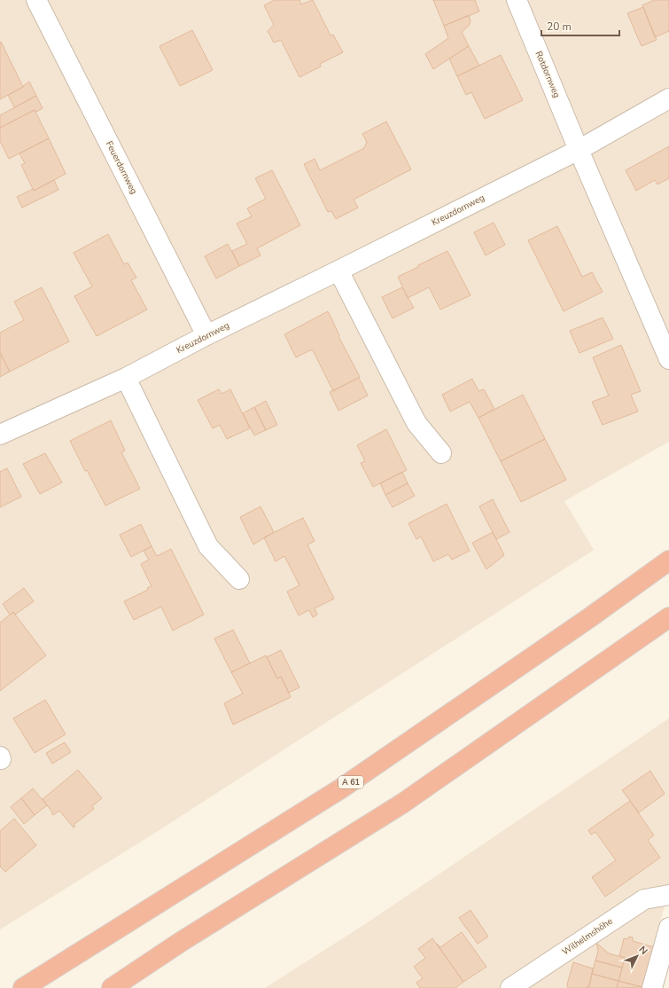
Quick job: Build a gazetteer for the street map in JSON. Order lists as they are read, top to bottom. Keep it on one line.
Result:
{"streets":{"highway":["A 61"],"street":["Rotdornweg","Feuerdornweg","Kreuzdornweg","Wilhelmshöhe"]},"crossings":[["Rotdornweg","Kreuzdornweg"],["Feuerdornweg","Kreuzdornweg"]],"scale_bar":"20 m","north":"top right"}
